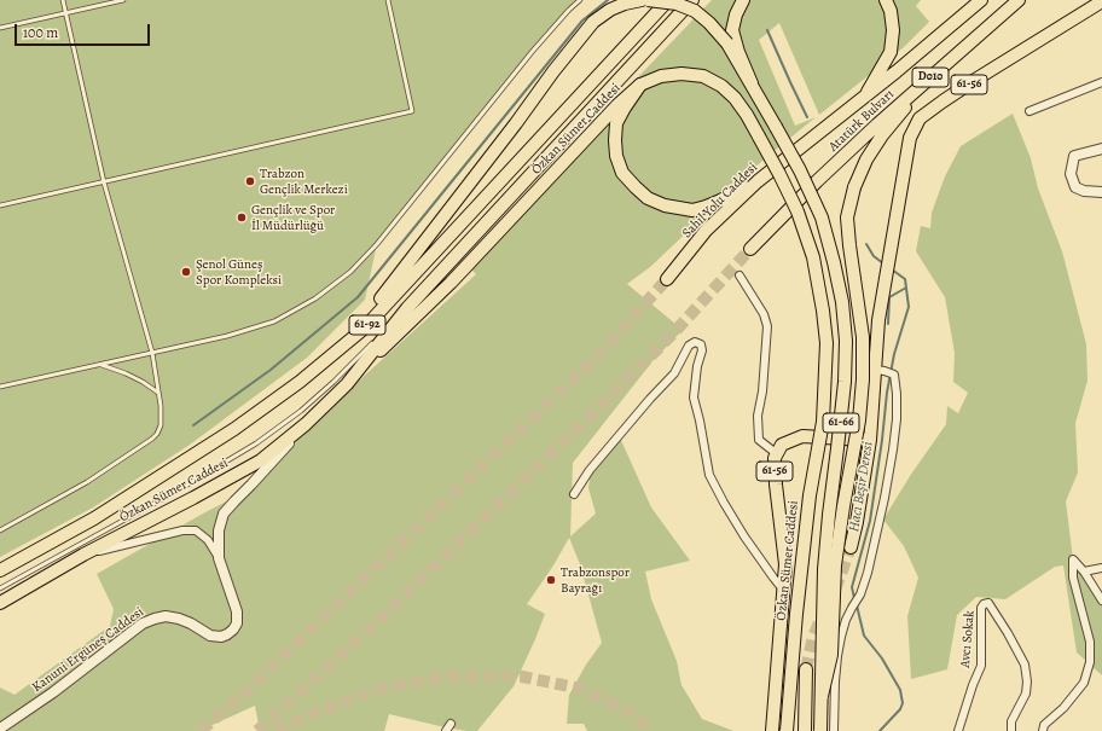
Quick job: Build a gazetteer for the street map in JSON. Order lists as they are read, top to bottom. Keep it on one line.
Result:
{"streets":{"main road":["D010","61-56","Atatürk Bulvarı","Özkan Sümer Caddesi","Sahil Yolu Caddesi","61-92","61-66"],"street":["Avcı Sokak","Kanuni Ergüneş Caddesi"]},"crossings":[["Atatürk Bulvarı","Sahil Yolu Caddesi"],["Özkan Sümer Caddesi","Kanuni Ergüneş Caddesi"]],"water":["Hacı Beşir Deresi"],"places":["Trabzon Gençlik Merkezi","Gençlik ve Spor İl Müdürlüğü","Şenol Güneş Spor Kompleksi","Trabzonspor Bayrağı"],"scale_bar":"100 m"}
